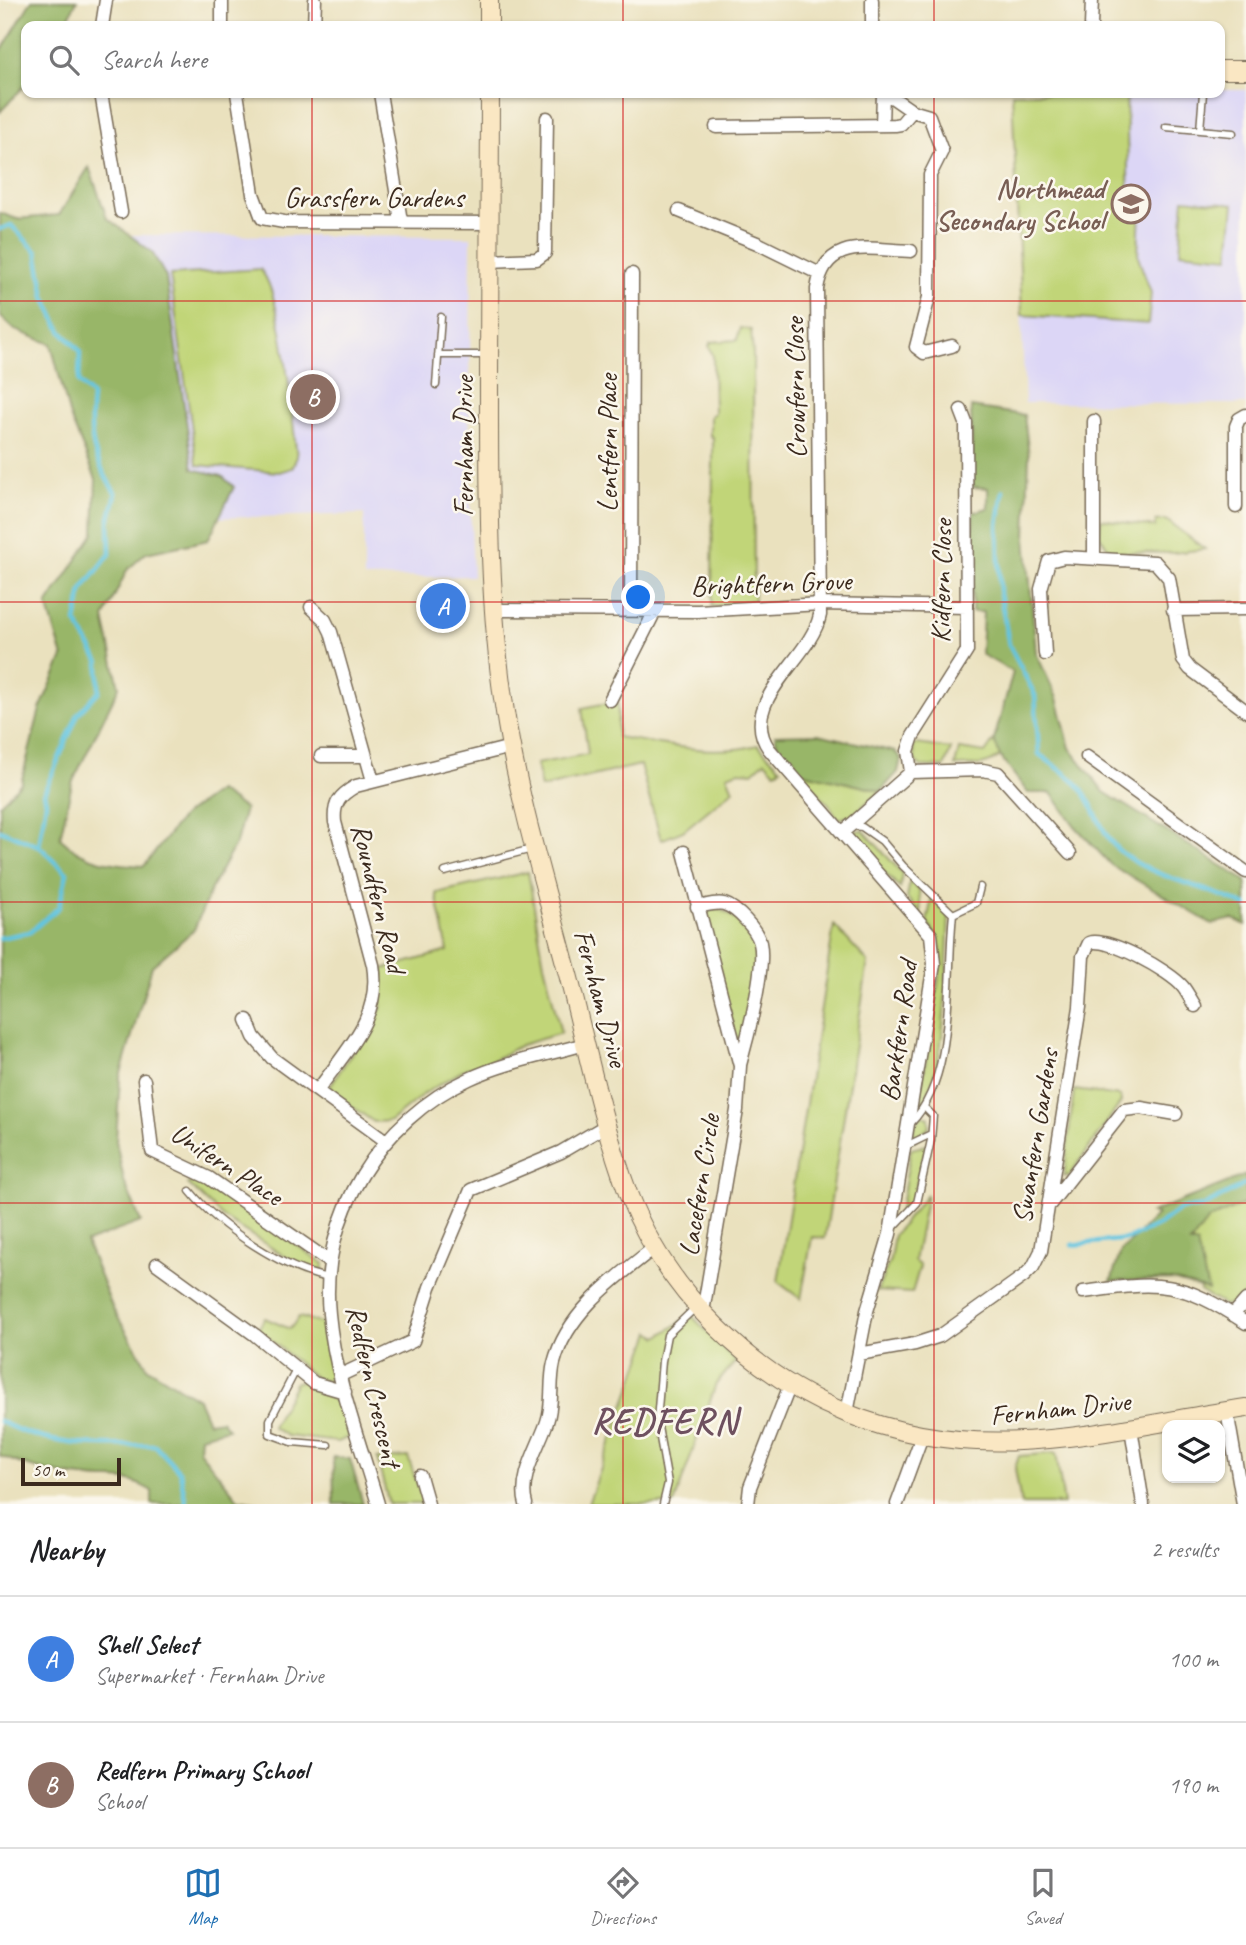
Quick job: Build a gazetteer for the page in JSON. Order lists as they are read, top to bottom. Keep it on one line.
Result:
{"streets":{"street":["Grassfern Gardens","Crowfern Close","Lentfern Place","Fernham Drive","Kidfern Close","Brightfern Grove","Roundfern Road","Barkfern Road","Swanfern Gardens","Unifern Place","Lacefern Circle","Redfern Crescent"]},"crossings":[["Grassfern Gardens","Fernham Drive"],["Crowfern Close","Brightfern Grove"],["Crowfern Close","Barkfern Road"],["Lentfern Place","Brightfern Grove"],["Fernham Drive","Brightfern Grove"],["Fernham Drive","Roundfern Road"],["Fernham Drive","Barkfern Road"],["Fernham Drive","Lacefern Circle"],["Fernham Drive","Redfern Crescent"],["Kidfern Close","Brightfern Grove"],["Brightfern Grove","Barkfern Road"],["Barkfern Road","Swanfern Gardens"],["Unifern Place","Redfern Crescent"]],"districts":["REDFERN"],"places":{"school or university":["Northmead Secondary School"]},"scale_bar":"50 m","page":{"search":"Search here","pins":["B","A"],"scale":"50 m","heading":["Nearby","2 results"],"list":[{"mark":"A","name":"Shell Select","note":"Supermarket · Fernham Drive","value":"100 m"},{"mark":"B","name":"Redfern Primary School","note":"School","value":"190 m"}],"nav":["Map","Directions","Saved"]}}
